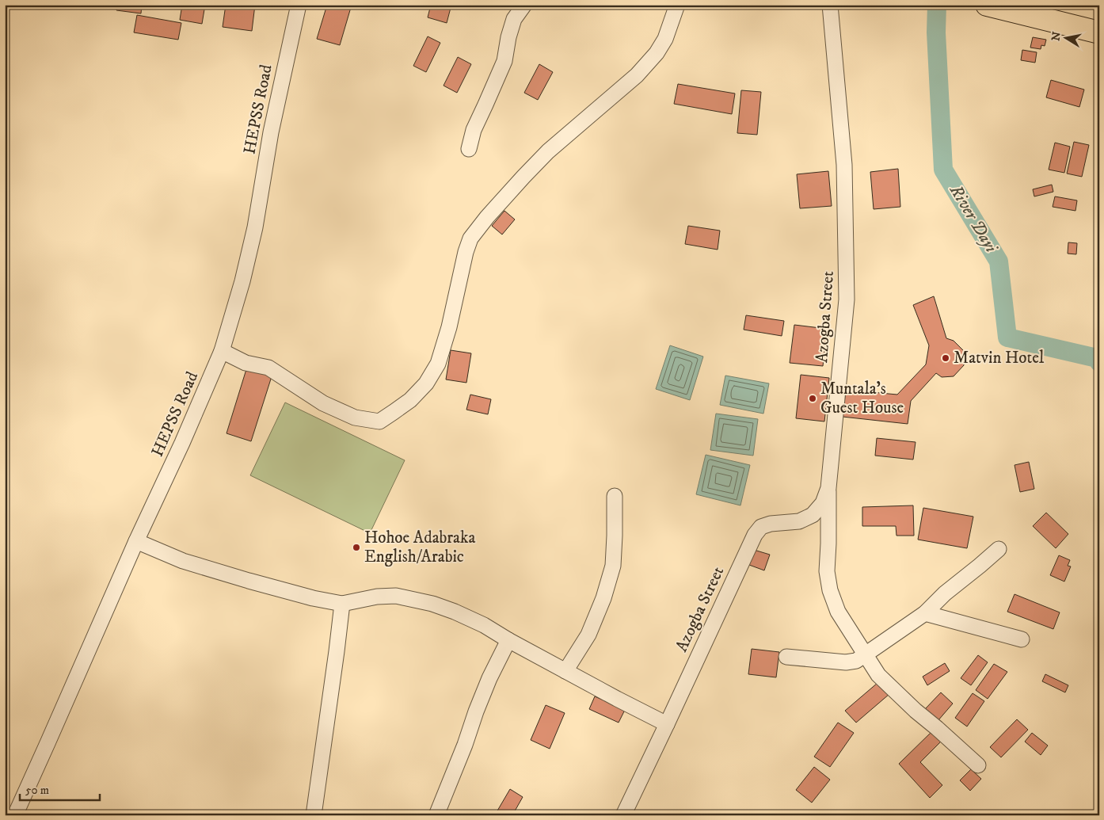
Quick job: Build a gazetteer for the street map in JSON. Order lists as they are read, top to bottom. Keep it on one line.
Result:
{"streets":{"street":["HEPSS Road","Azogba Street"]},"water":["River Dayi"],"places":["Matvin Hotel","Muntala's Guest House","Hohoe Adabraka English/Arabic"],"scale_bar":"50 m","north":"left"}
